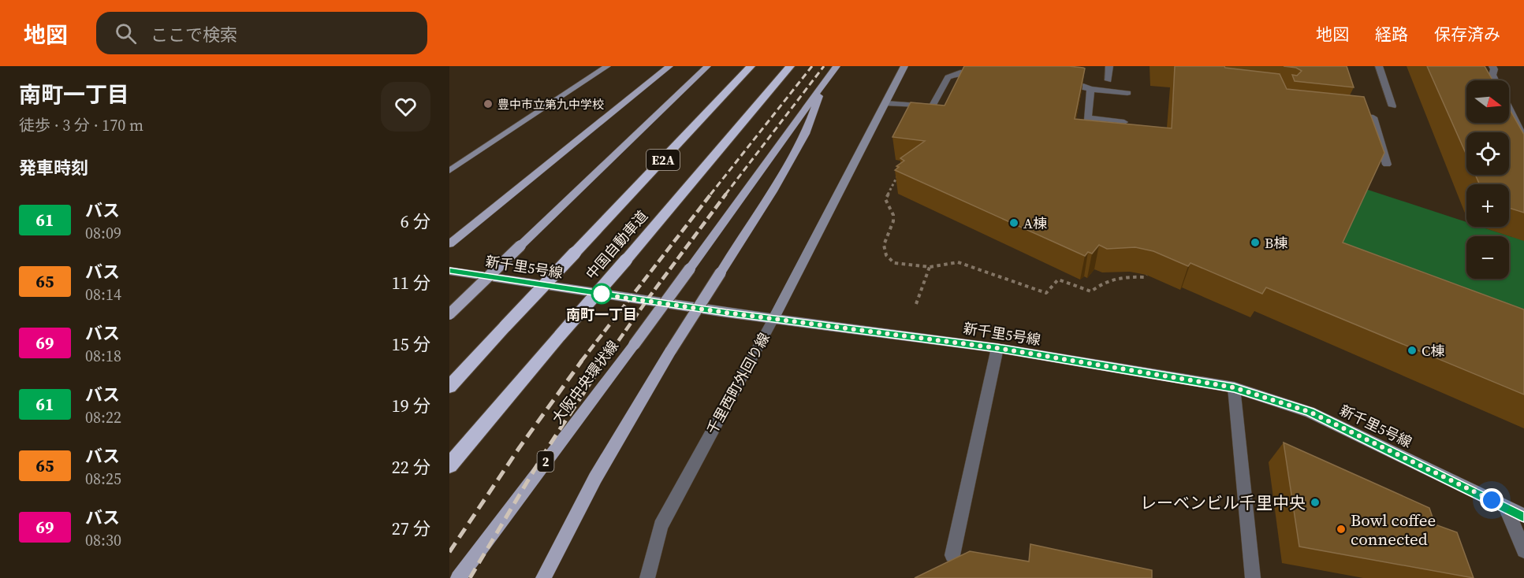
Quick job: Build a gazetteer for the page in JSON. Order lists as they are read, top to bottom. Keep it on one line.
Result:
{"streets":{"highway":["E2A","中国自動車道"],"main road":["大阪中央環状線","2"],"street":["新千里5号線","千里西町外回り線"]},"crossings":[["新千里5号線","千里西町外回り線"]],"places":["豊中市立第九中学校","A棟","B棟","南町一丁目","C棟","レーベンビル千里中央","Bowl coffee connected"],"lines":["bus line 61"],"north":"right","page":{"header":"地図","search":"ここで検索","nav":["地図","経路","保存済み"],"heading":[["南町一丁目","徒歩 · 3 分 · 170 m"],"発車時刻"],"map_buttons":["+","−"],"list":[{"mark":"61","name":"バス","note":"08:09","value":"6 分"},{"mark":"65","name":"バス","note":"08:14","value":"11 分"},{"mark":"69","name":"バス","note":"08:18","value":"15 分"},{"mark":"61","name":"バス","note":"08:22","value":"19 分"},{"mark":"65","name":"バス","note":"08:25","value":"22 分"},{"mark":"69","name":"バス","note":"08:30","value":"27 分"}]}}
